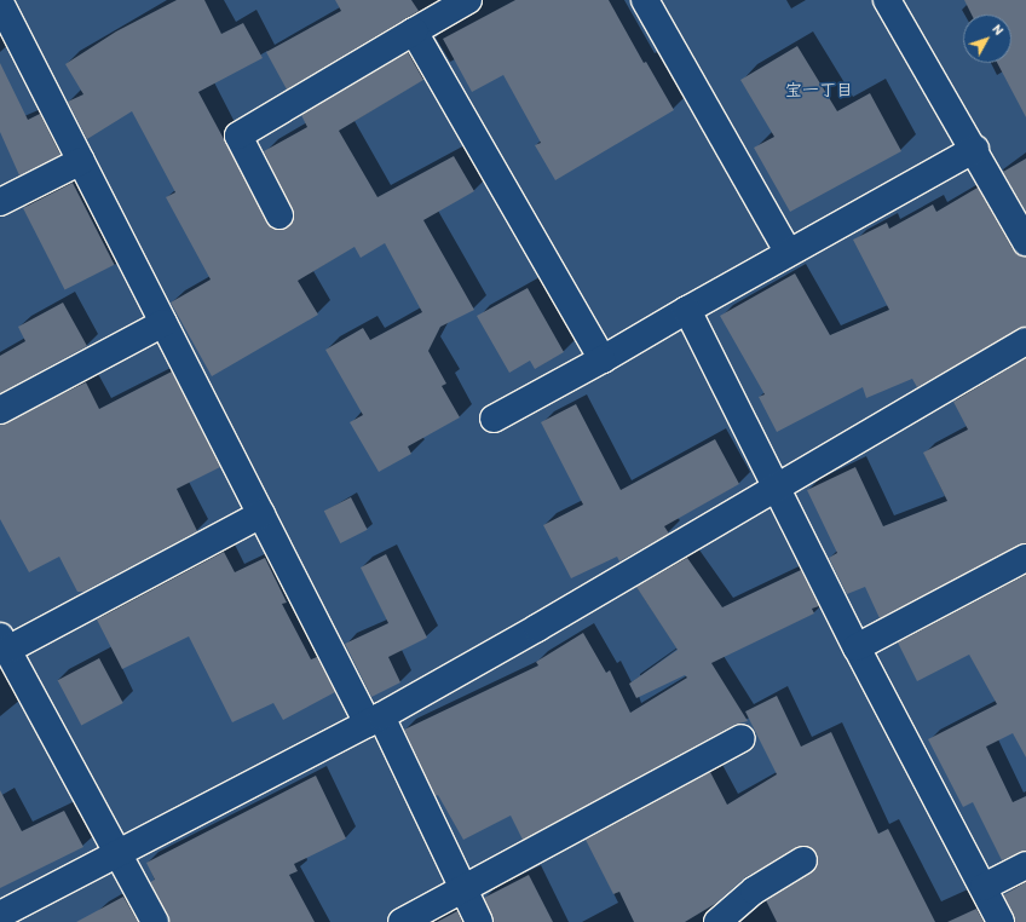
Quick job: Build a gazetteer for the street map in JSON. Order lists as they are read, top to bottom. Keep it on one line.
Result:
{"districts":["宝一丁目"],"north":"top right"}
